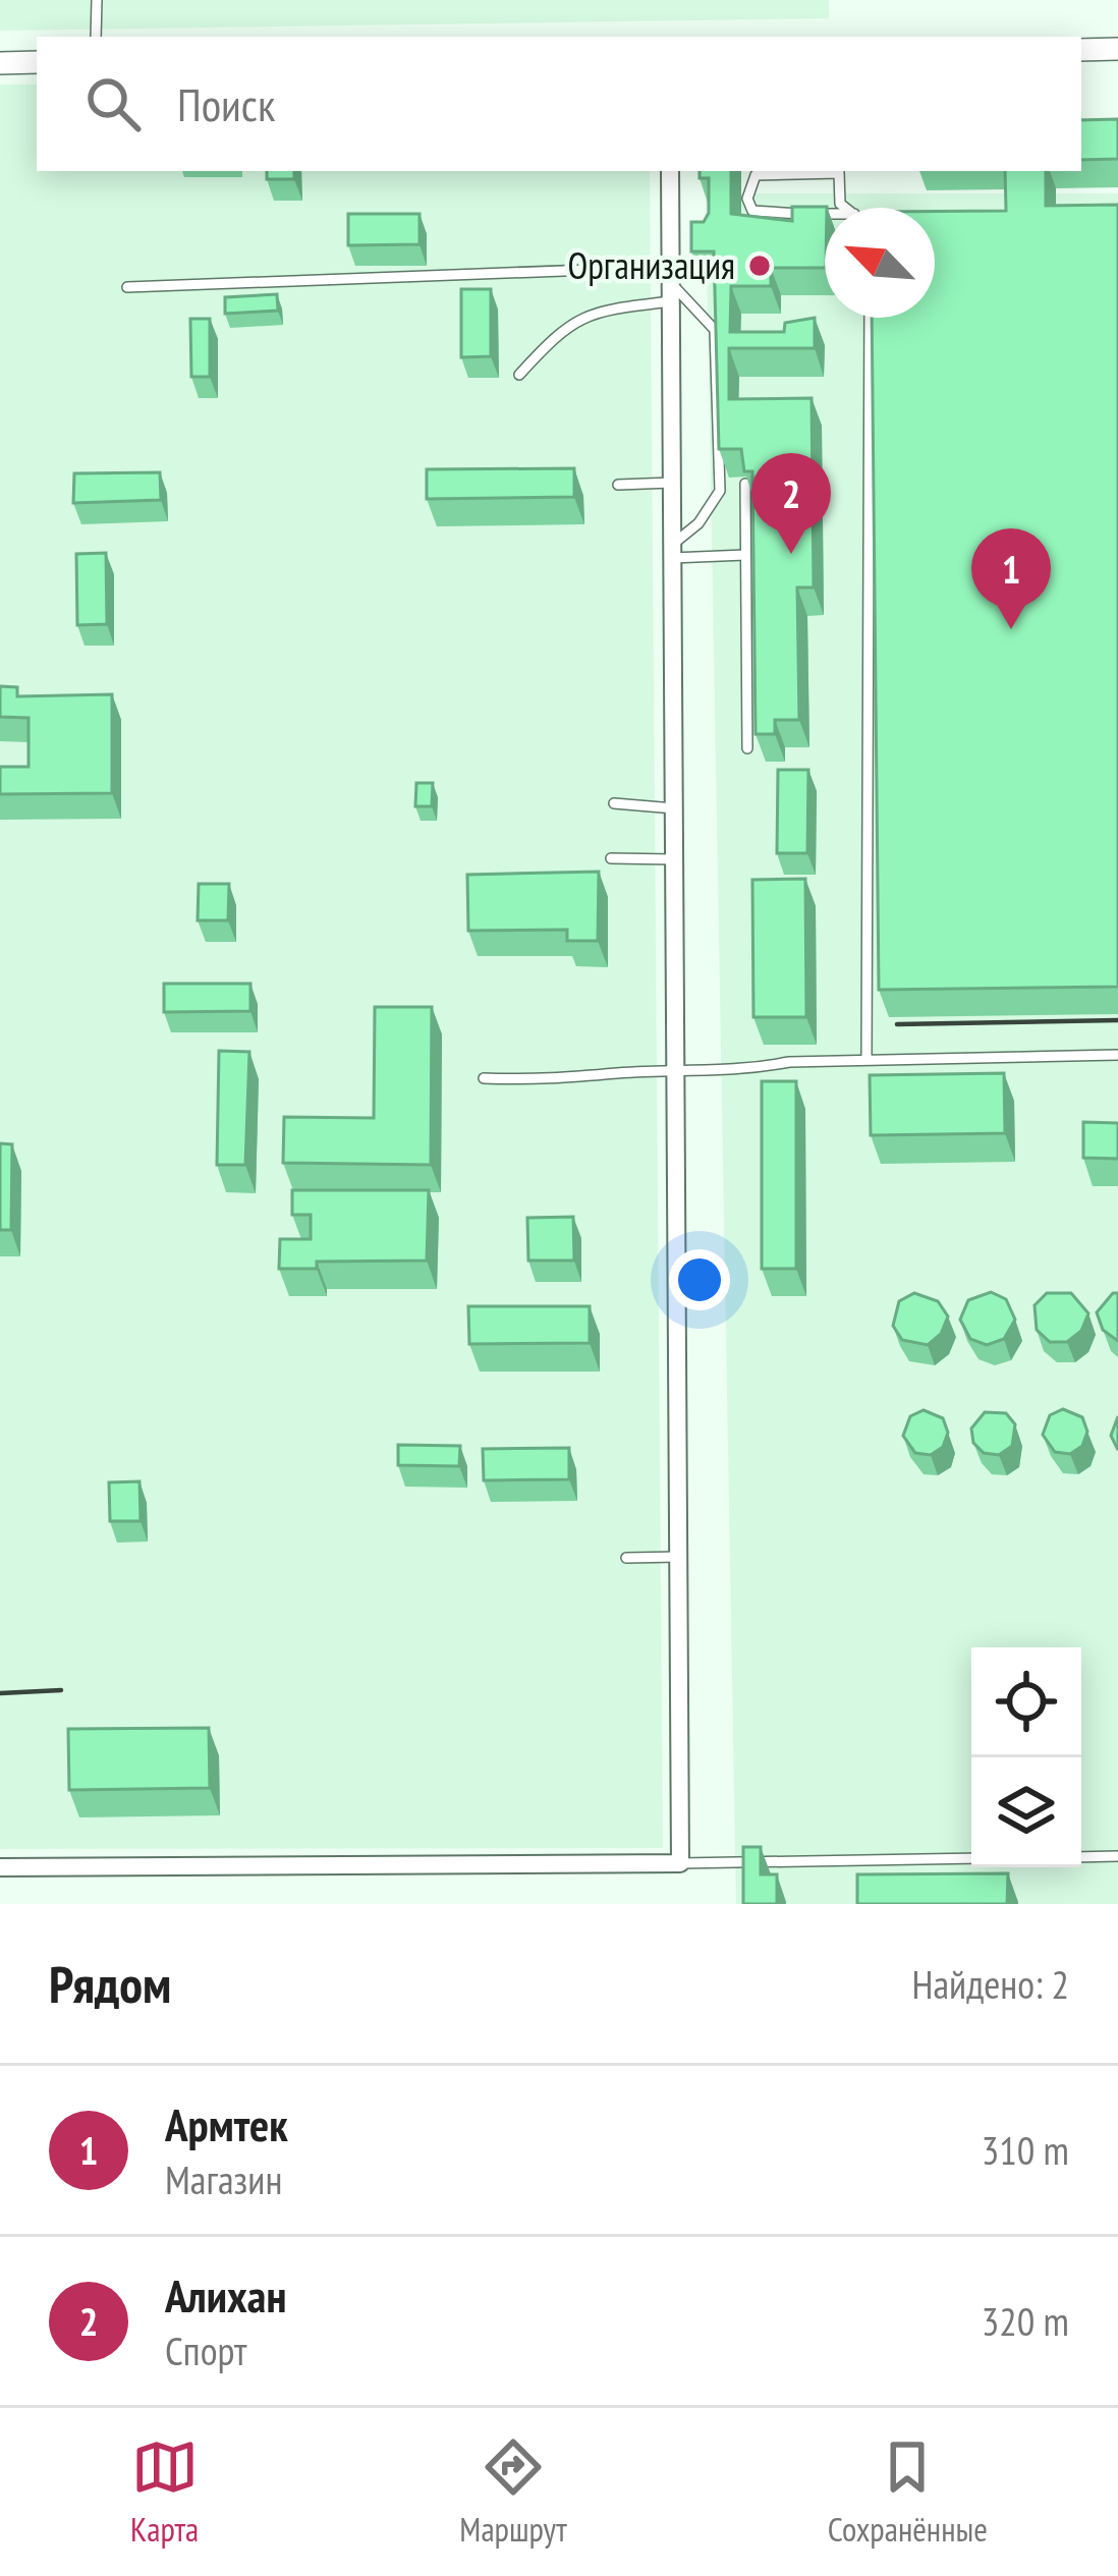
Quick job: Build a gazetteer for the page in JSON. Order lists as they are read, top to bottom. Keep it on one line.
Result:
{"places":["Организация"],"north":"top left","page":{"search":"Поиск","pins":["2","1"],"heading":["Рядом","Найдено: 2"],"list":[{"mark":"1","name":"Армтек","note":"Магазин","value":"310 m"},{"mark":"2","name":"Алихан","note":"Спорт","value":"320 m"}],"nav":["Карта","Маршрут","Сохранённые"]}}
